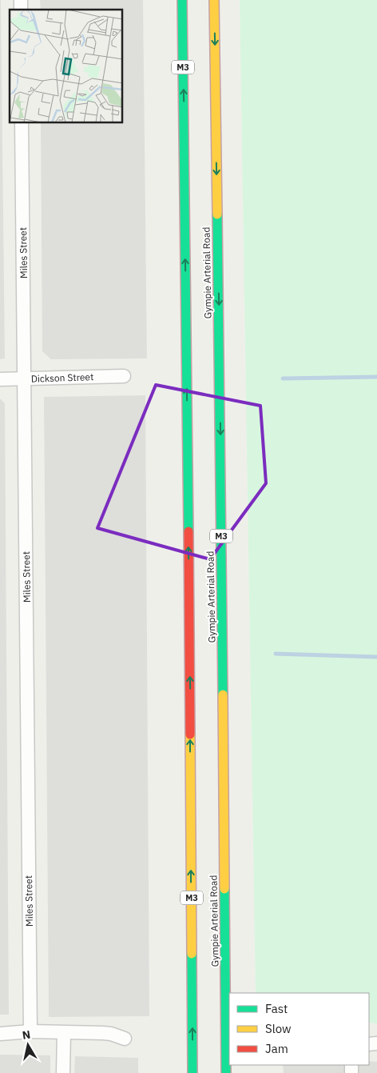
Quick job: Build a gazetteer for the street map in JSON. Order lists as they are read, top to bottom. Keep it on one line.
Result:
{"streets":{"highway":["M3","Gympie Arterial Road"],"street":["Miles Street","Dickson Street"]},"crossings":[["Miles Street","Dickson Street"]],"legend":["Fast","Slow","Jam"],"north":"top"}
